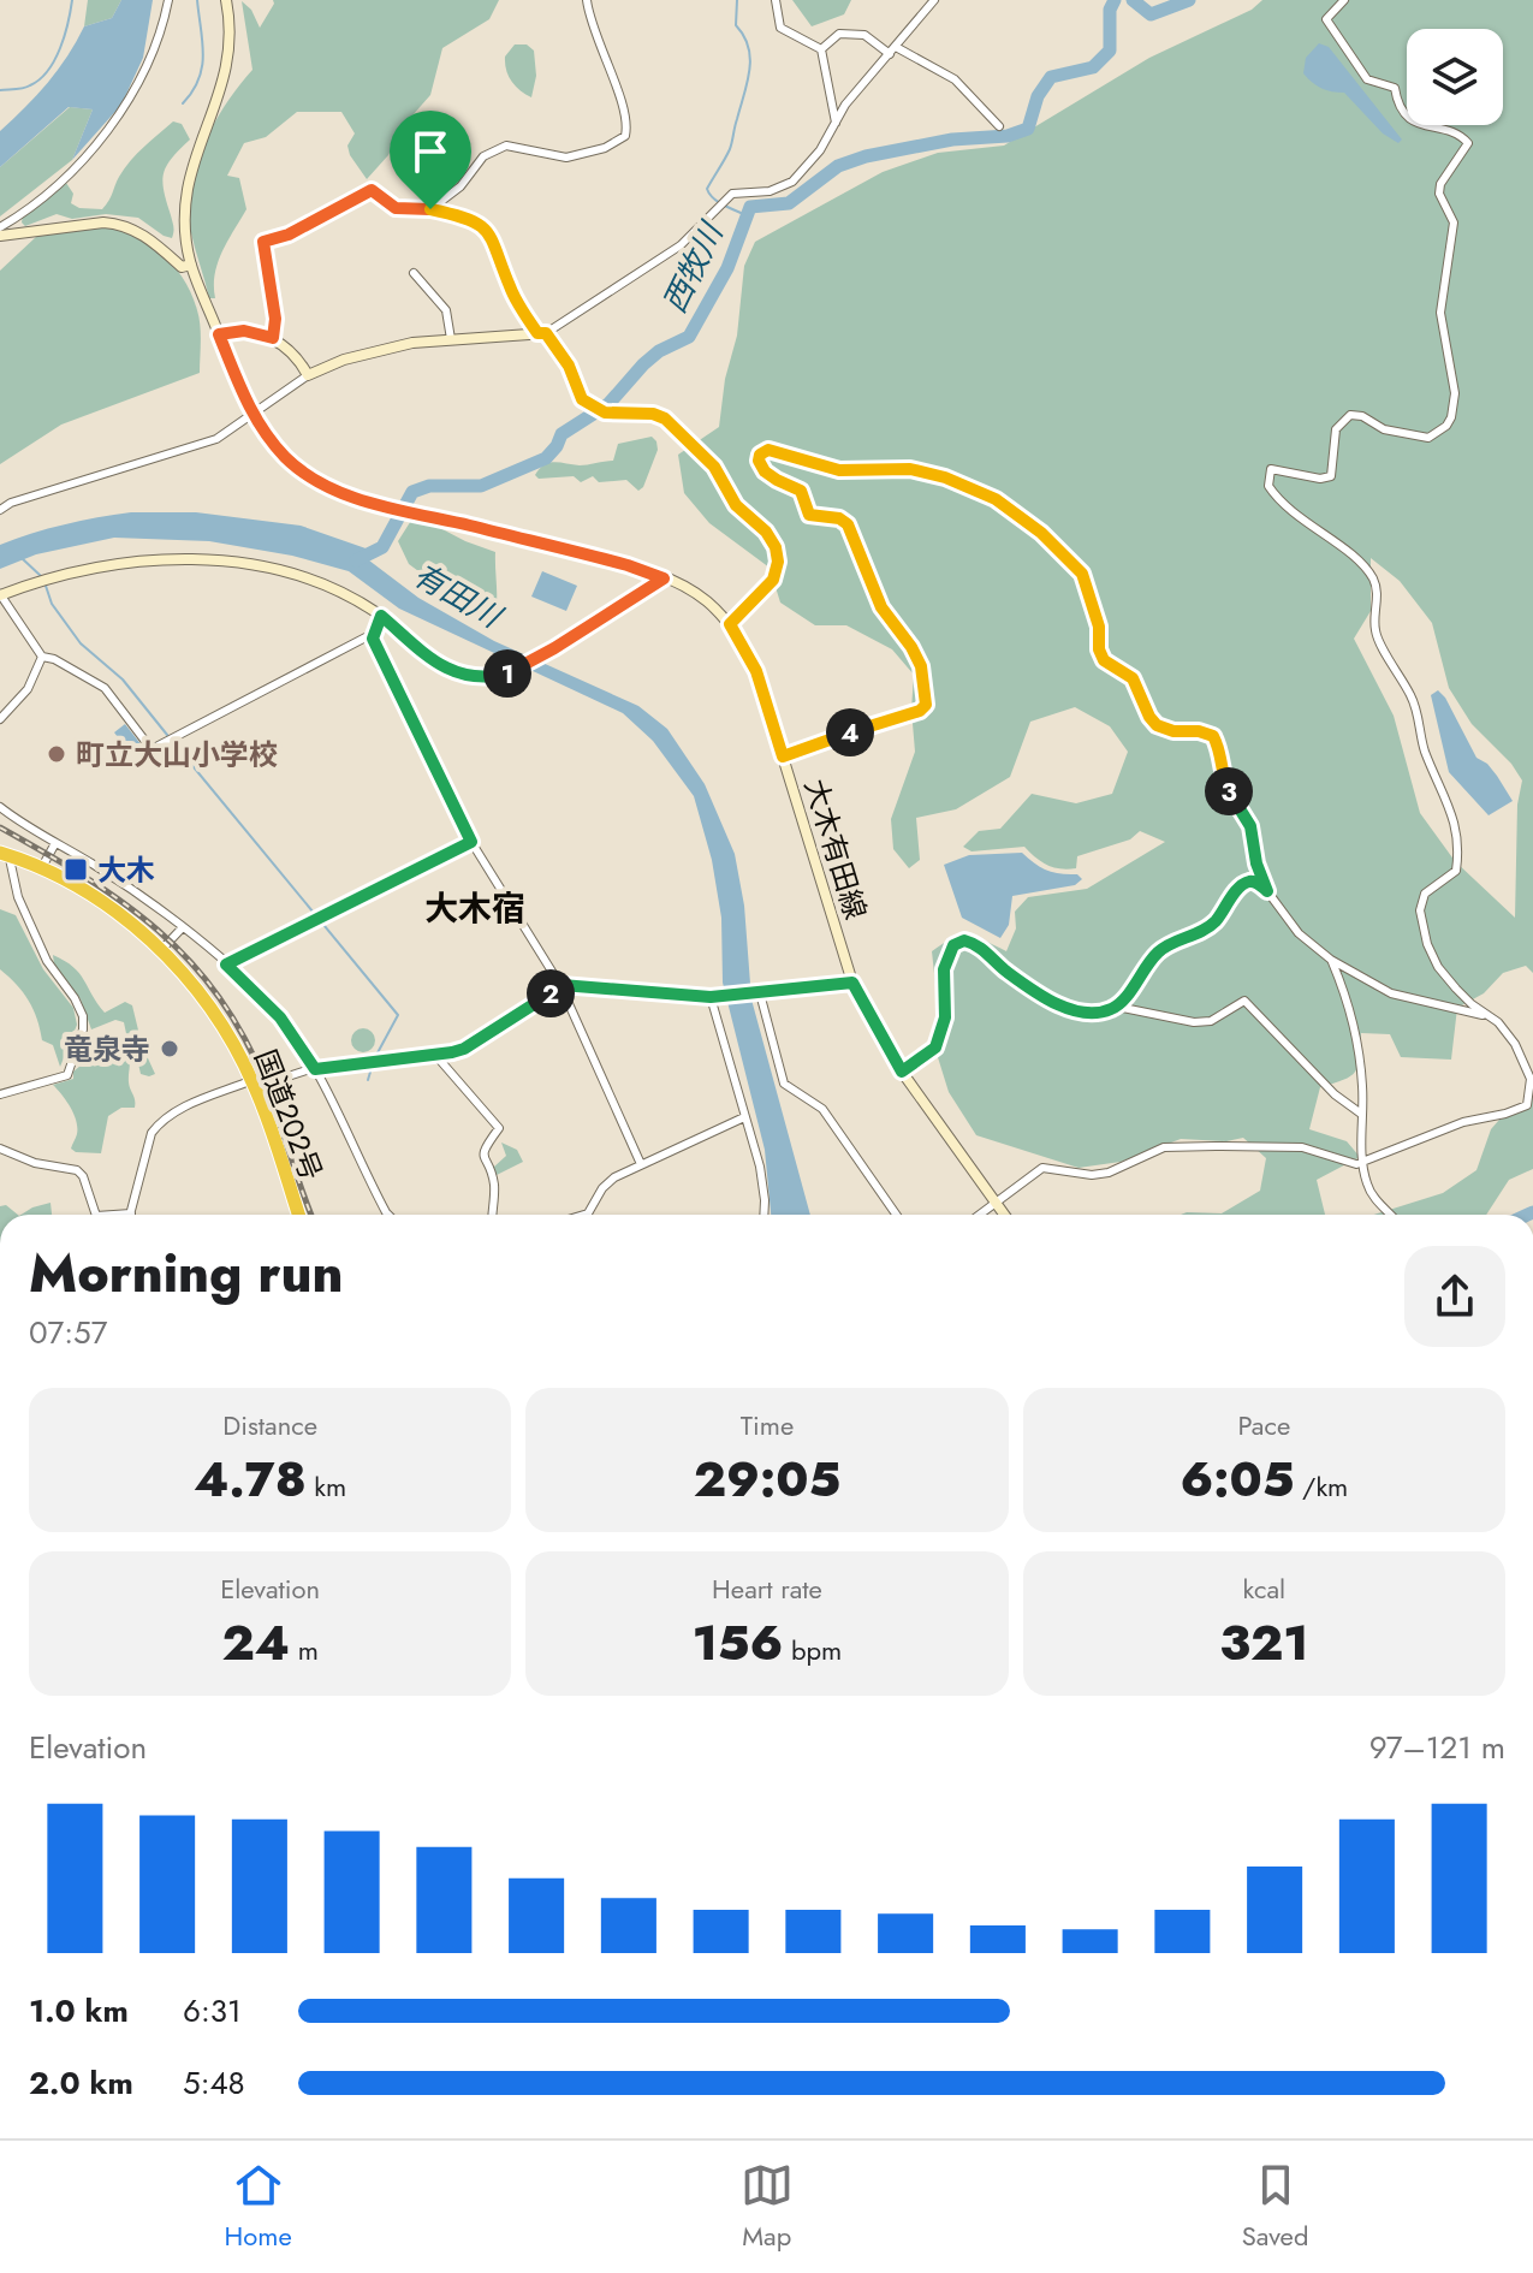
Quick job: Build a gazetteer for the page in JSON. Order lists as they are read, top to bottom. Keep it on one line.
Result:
{"streets":{"highway":["国道202号"],"main road":["大木有田線"]},"districts":["大木宿"],"water":["西牧川","有田川"],"places":{"other":["町立大山小学校","竜泉寺"],"transit":["大木"]},"page":{"pins":["1","4","3","2"],"heading":["Morning run","07:57"],"stats":[["Distance","4.78 km"],["Time","29:05"],["Pace","6:05 /km"],["Elevation","24 m"],["Heart rate","156 bpm"],["kcal","321"]],"chart":["Elevation","97–121 m"],"list":[{"name":"1.0 km","note":"6:31"},{"name":"2.0 km","note":"5:48"}],"tabs":["Home","Map","Saved"]}}
